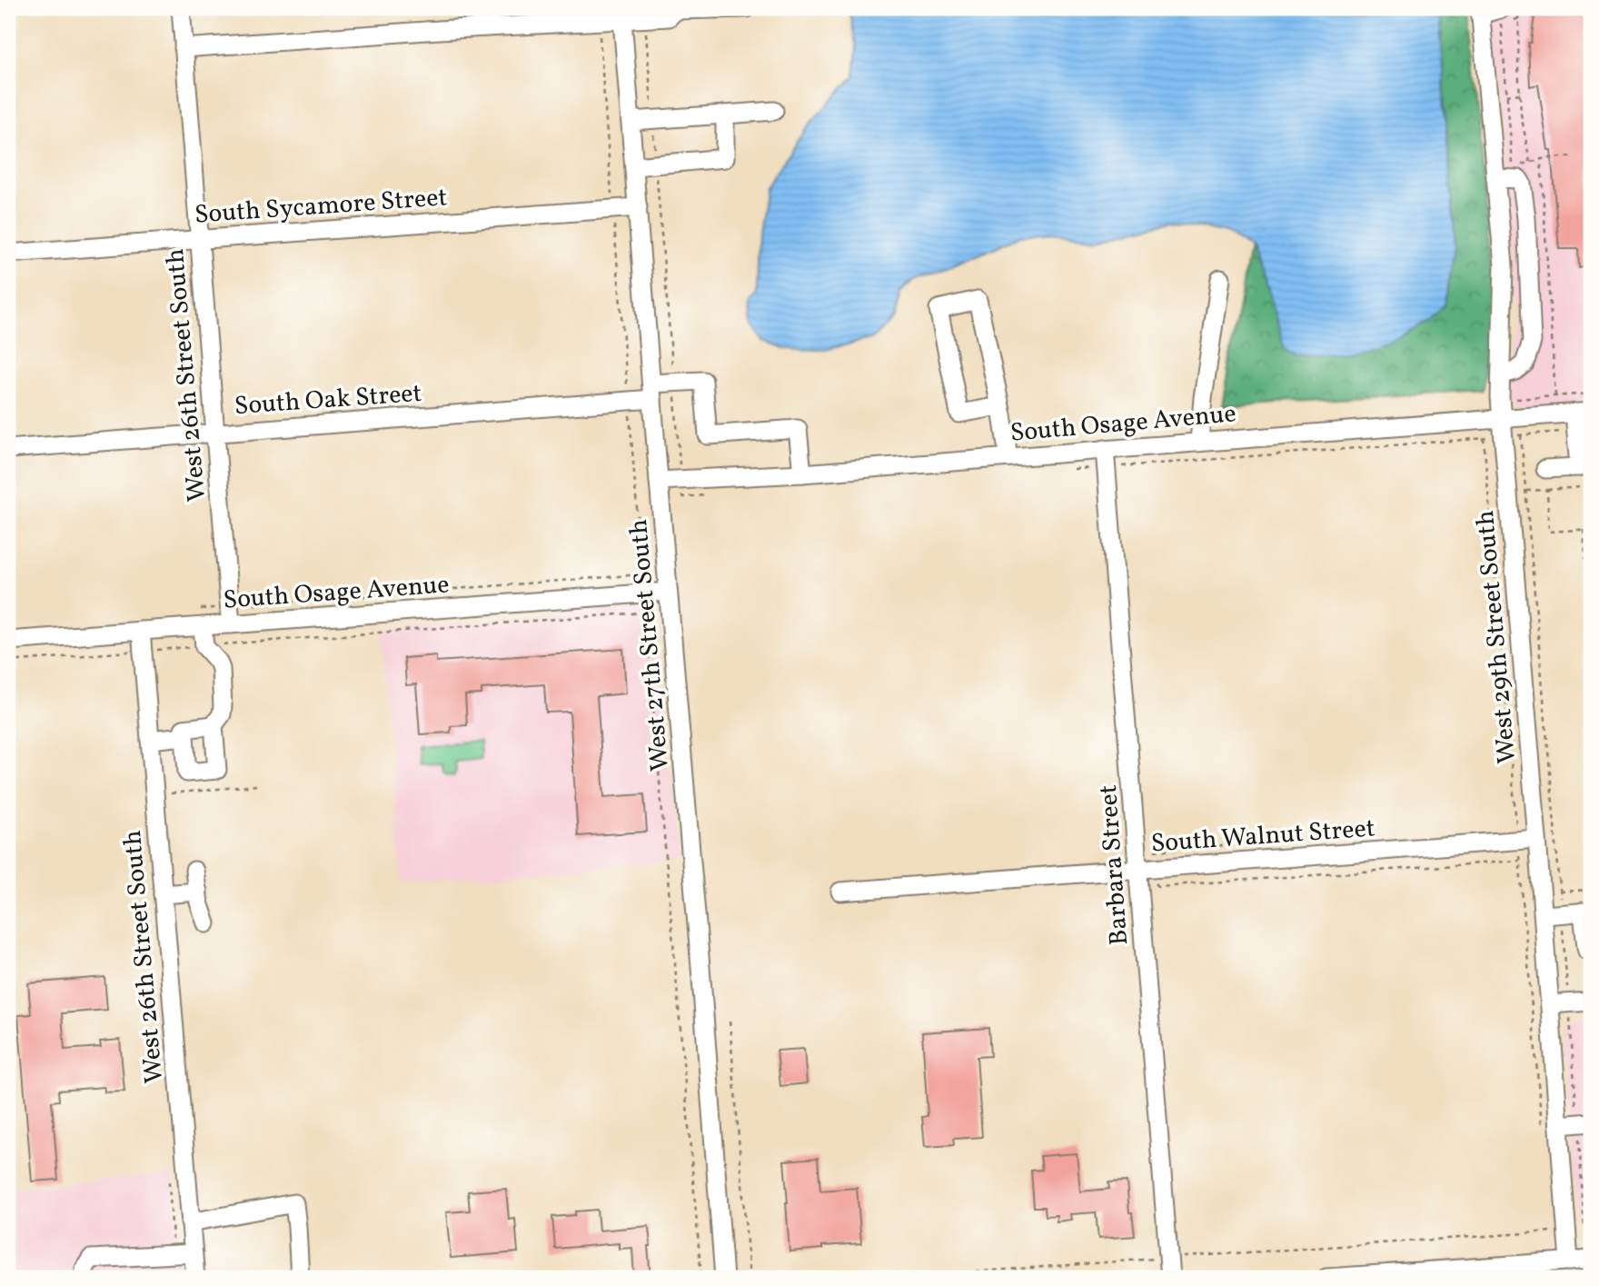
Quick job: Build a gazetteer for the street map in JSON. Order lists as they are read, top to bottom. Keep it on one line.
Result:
{"streets":{"street":["South Sycamore Street","West 26th Street South","South Oak Street","South Osage Avenue","West 29th Street South","West 27th Street South","South Walnut Street","Barbara Street"]},"crossings":[["South Sycamore Street","West 26th Street South"],["South Sycamore Street","West 27th Street South"],["West 26th Street South","South Oak Street"],["West 26th Street South","South Osage Avenue"],["South Oak Street","South Osage Avenue"],["South Oak Street","West 27th Street South"],["South Osage Avenue","West 29th Street South"],["South Osage Avenue","West 27th Street South"],["South Osage Avenue","Barbara Street"],["West 29th Street South","South Walnut Street"],["South Walnut Street","Barbara Street"]]}
